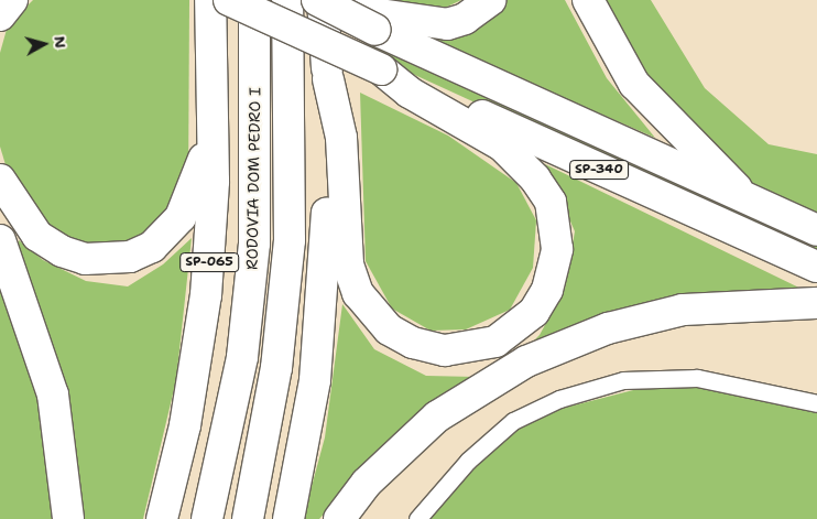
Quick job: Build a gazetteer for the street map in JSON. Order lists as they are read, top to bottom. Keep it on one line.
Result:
{"streets":{"highway":["SP-340","RODOVIA DOM PEDRO I","SP-065"]},"north":"right"}
